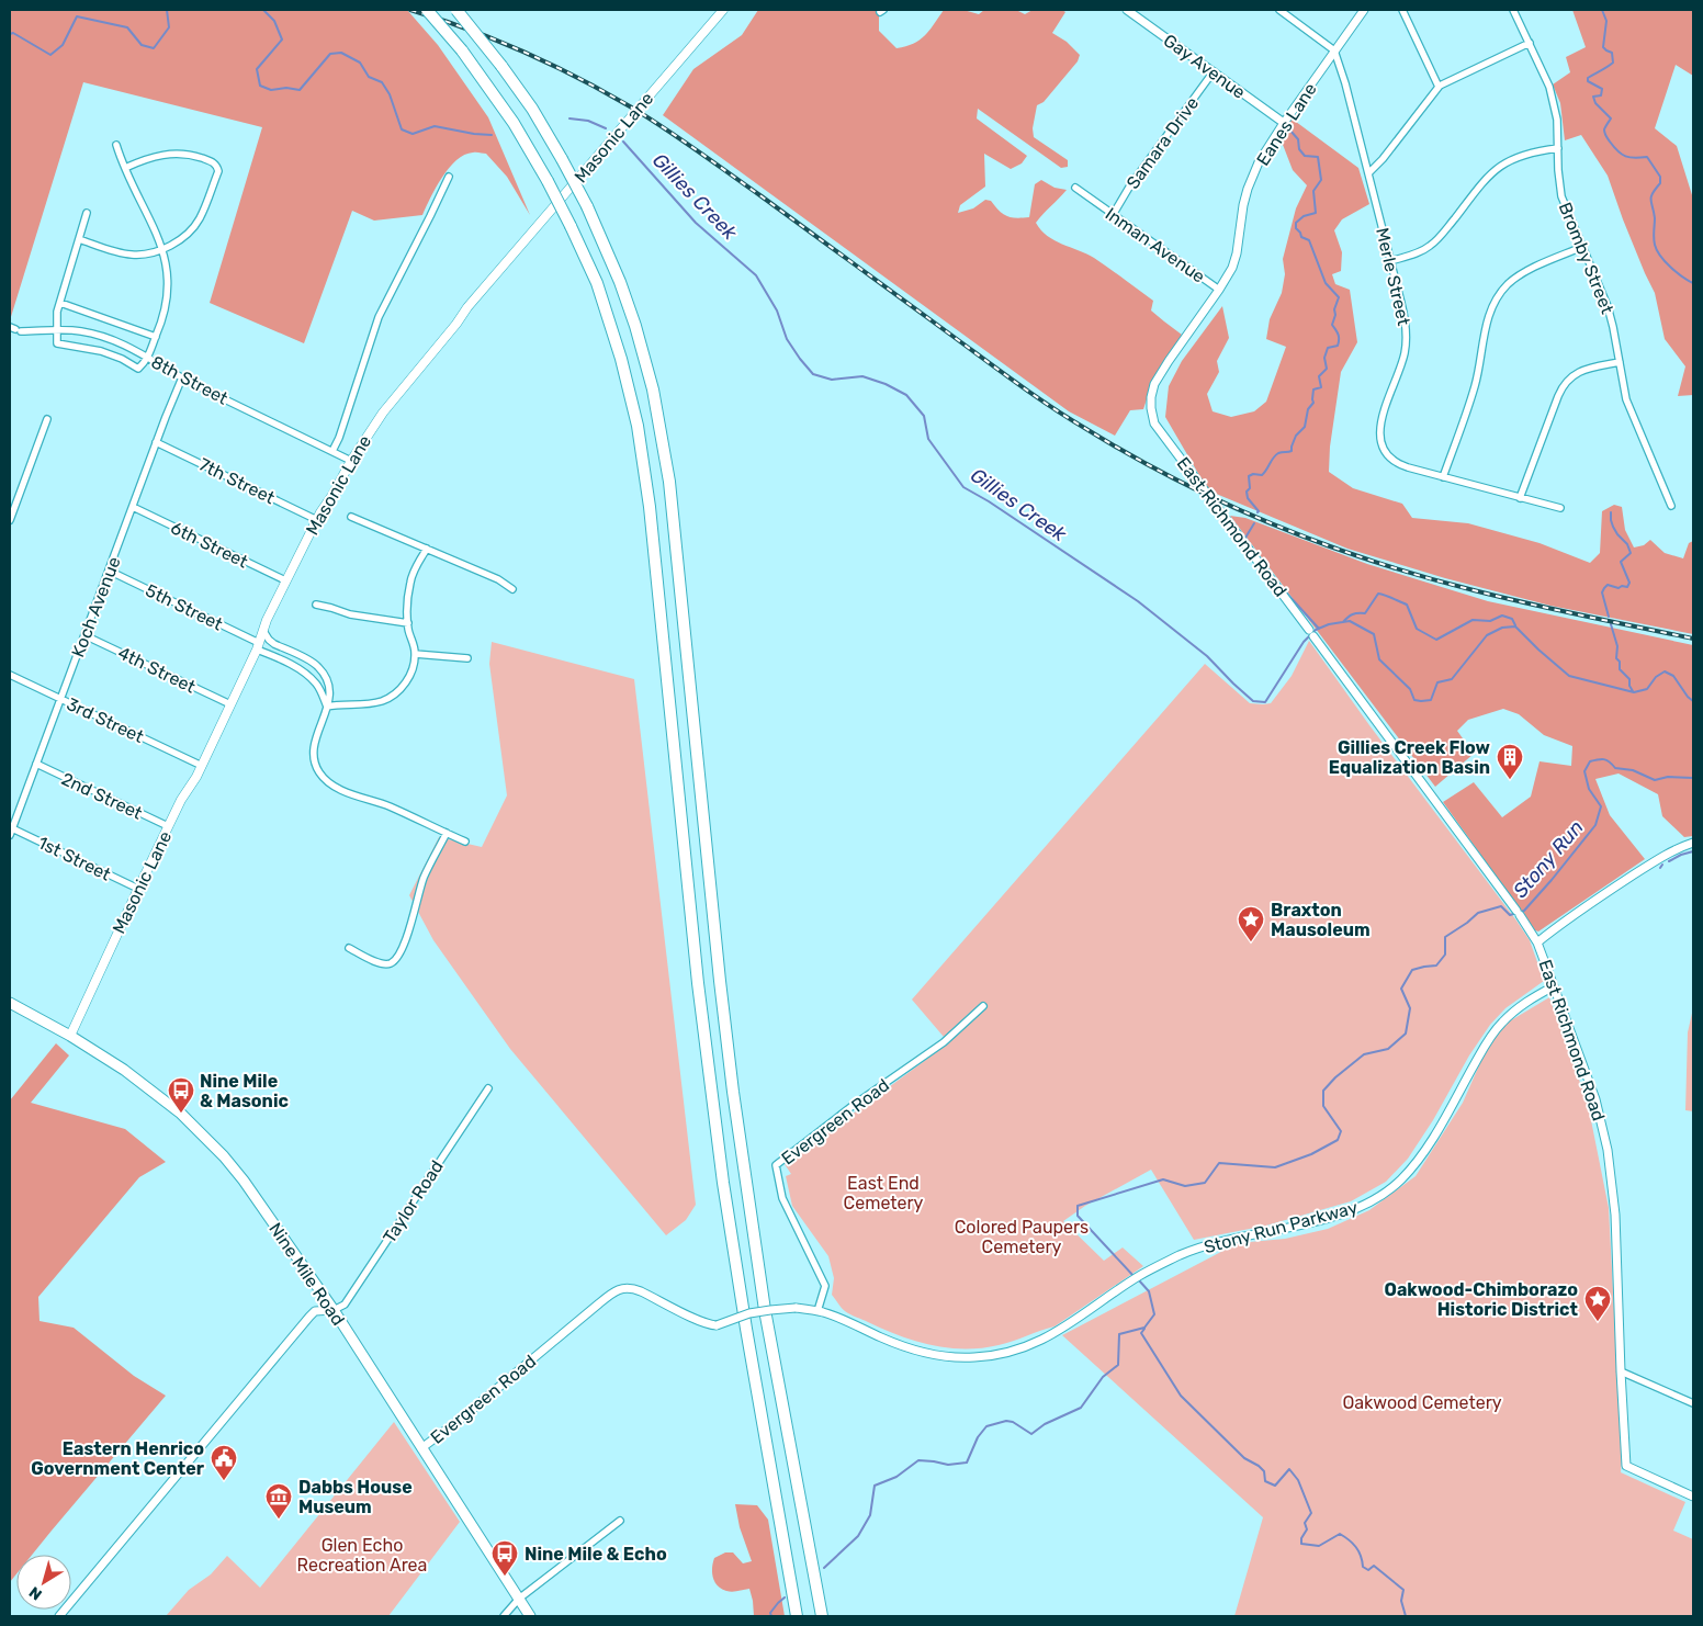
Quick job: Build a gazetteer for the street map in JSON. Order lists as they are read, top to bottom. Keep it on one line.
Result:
{"streets":{"main road":["Masonic Lane","Nine Mile Road"],"street":["Gay Avenue","Eanes Lane","Samara Drive","Inman Avenue","Bromby Street","Merle Street","8th Street","7th Street","East Richmond Road","6th Street","Koch Avenue","5th Street","4th Street","3rd Street","2nd Street","1st Street","Evergreen Road","Taylor Road","Stony Run Parkway"]},"crossings":[["Gay Avenue","Eanes Lane"],["Gay Avenue","Samara Drive"],["Eanes Lane","Inman Avenue"],["Eanes Lane","Merle Street"],["Eanes Lane","East Richmond Road"],["Masonic Lane","8th Street"],["Masonic Lane","7th Street"],["Masonic Lane","6th Street"],["Masonic Lane","5th Street"],["Masonic Lane","4th Street"],["Masonic Lane","3rd Street"],["Masonic Lane","2nd Street"],["Masonic Lane","1st Street"],["Masonic Lane","Nine Mile Road"],["Samara Drive","Inman Avenue"],["8th Street","Koch Avenue"],["7th Street","Koch Avenue"],["East Richmond Road","Stony Run Parkway"],["6th Street","Koch Avenue"],["Koch Avenue","5th Street"],["Koch Avenue","4th Street"],["Koch Avenue","3rd Street"],["Koch Avenue","2nd Street"],["Koch Avenue","1st Street"],["Evergreen Road","Stony Run Parkway"],["Evergreen Road","Nine Mile Road"],["Taylor Road","Nine Mile Road"]],"water":["Gillies Creek","Stony Run"],"parks":["East End Cemetery","Colored Paupers Cemetery","Oakwood Cemetery","Glen Echo Recreation Area"],"places":{"building":["Gillies Creek Flow Equalization Basin"],"place":["Braxton Mausoleum","Oakwood-Chimborazo Historic District"],"bus stop":["Nine Mile & Masonic","Nine Mile & Echo"],"public building":["Eastern Henrico Government Center"],"museum":["Dabbs House Museum"]},"north":"bottom left"}
